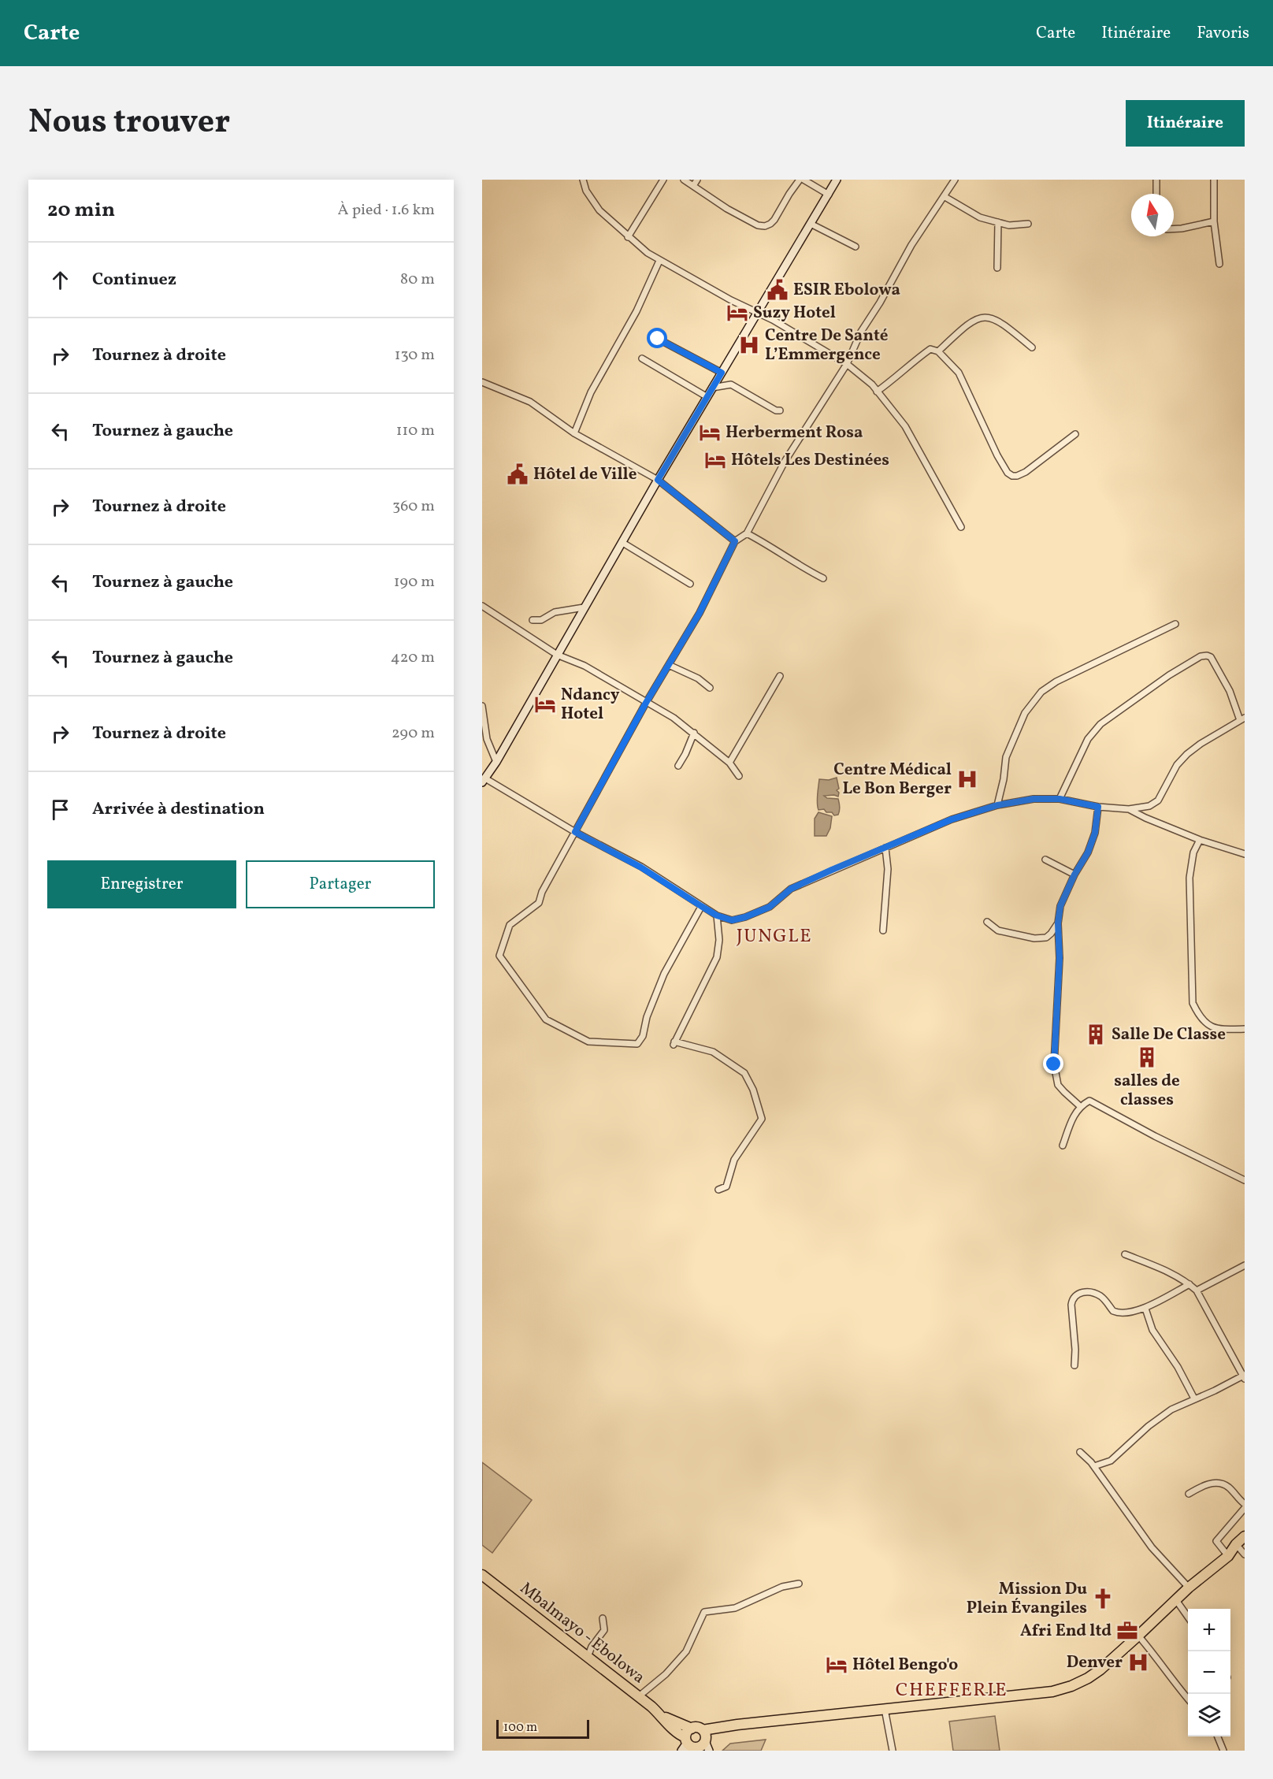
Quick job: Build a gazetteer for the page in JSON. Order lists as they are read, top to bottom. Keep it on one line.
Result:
{"streets":{"highway":["Mbalmayo - Ebolowa"]},"districts":["JUNGLE","CHEFFERIE"],"places":{"public building":["ESIR Ebolowa","Hôtel de Ville"],"hotel":["Suzy Hotel","Herberment Rosa","Hôtels Les Destinées","Ndancy Hotel","Hôtel Bengo'o"],"hospital":["Centre De Santé L’Emmergence","Centre Médical Le Bon Berger","Denver"],"building":["Salle De Classe","salles de classes"],"church":["Mission Du Plein Évangiles"],"office":["Afri End ltd"]},"scale_bar":"100 m","north":"top","page":{"header":"Carte","nav":["Carte","Itinéraire","Favoris"],"title":"Nous trouver","buttons":["Itinéraire",["Enregistrer","Partager"]],"heading":["20 min","À pied · 1.6 km"],"list":[["Continuez","80 m"],["Tournez à droite","130 m"],["Tournez à gauche","110 m"],["Tournez à droite","360 m"],["Tournez à gauche","190 m"],["Tournez à gauche","420 m"],["Tournez à droite","290 m"],"Arrivée à destination"],"map_buttons":["+","−"],"scale":"100 m"}}
